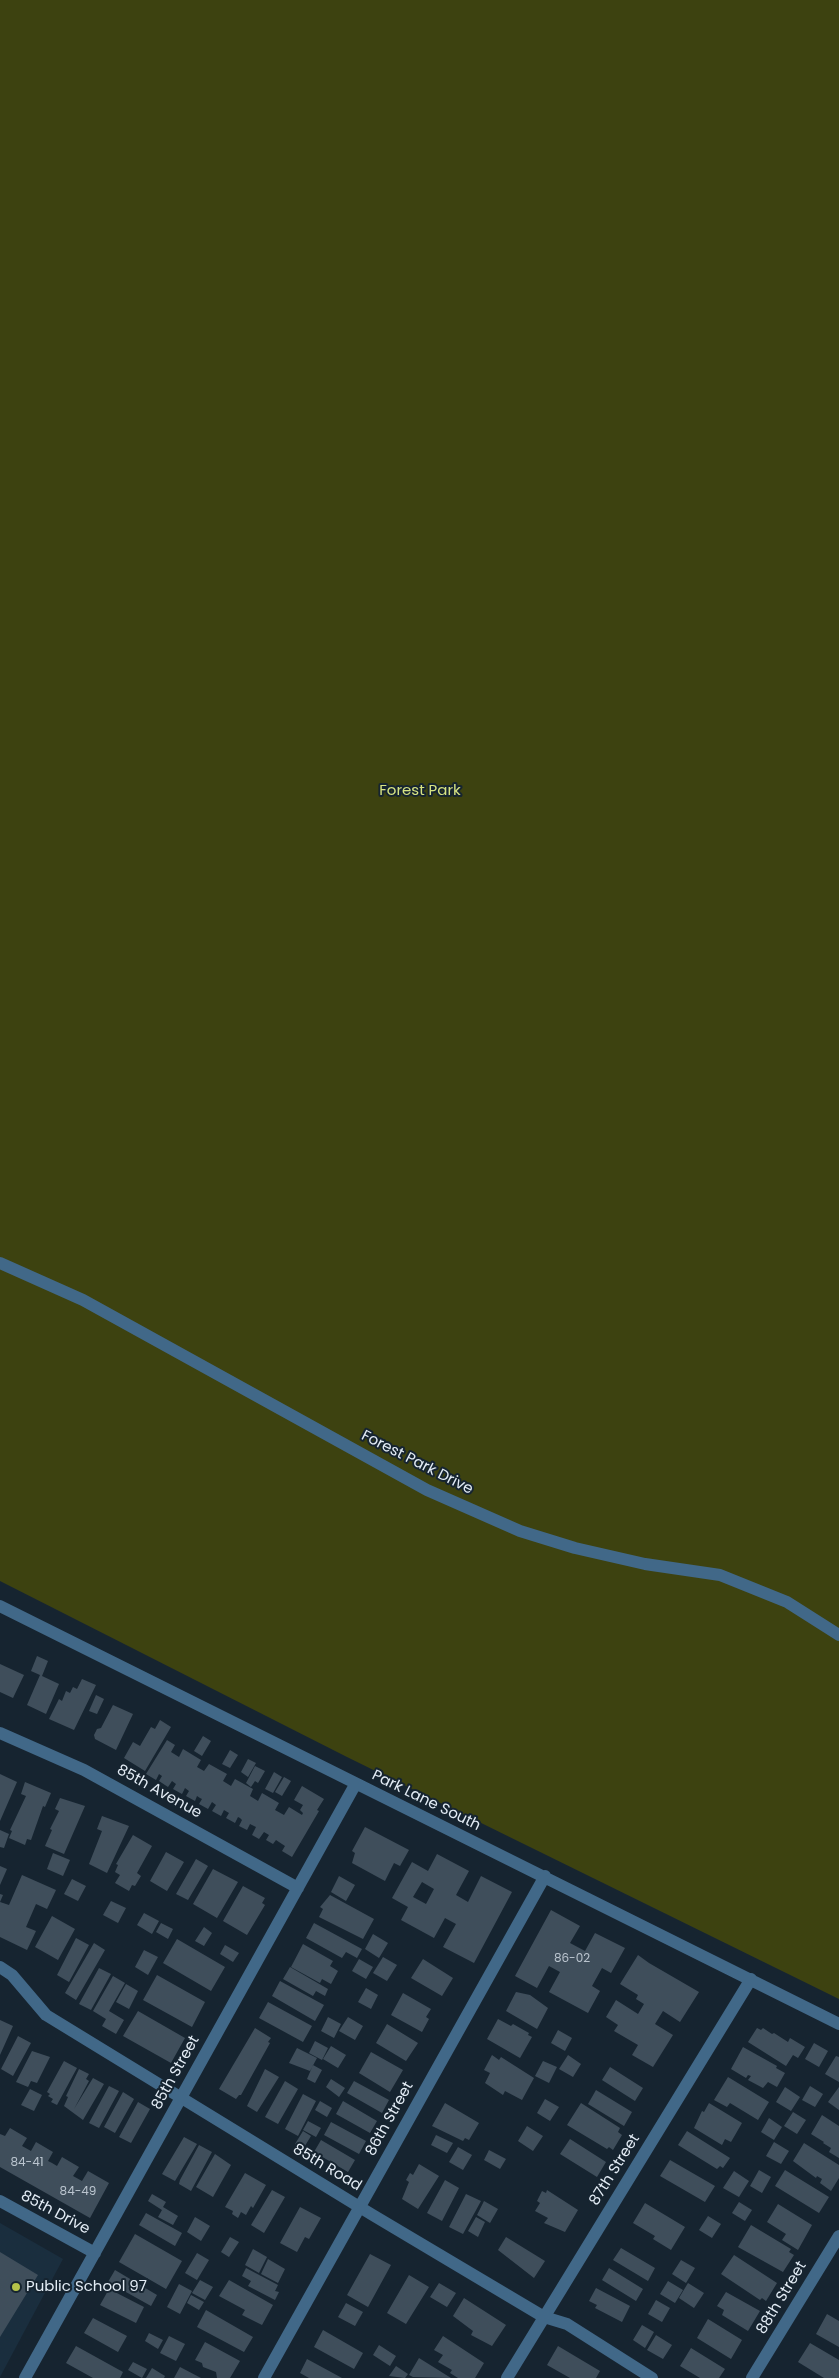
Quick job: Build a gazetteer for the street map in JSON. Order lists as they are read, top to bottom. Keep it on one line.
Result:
{"streets":{"street":["Forest Park Drive","85th Avenue","Park Lane South","85th Street","86th Street","85th Road","87th Street","85th Drive","88th Street"]},"crossings":[["85th Avenue","85th Street"],["Park Lane South","85th Street"],["Park Lane South","86th Street"],["Park Lane South","87th Street"],["85th Street","85th Road"],["85th Street","85th Drive"],["86th Street","85th Road"],["85th Road","87th Street"]],"parks":["Forest Park"],"places":["Public School 97"],"house_numbers":["86-02","84-41","84-49"]}
